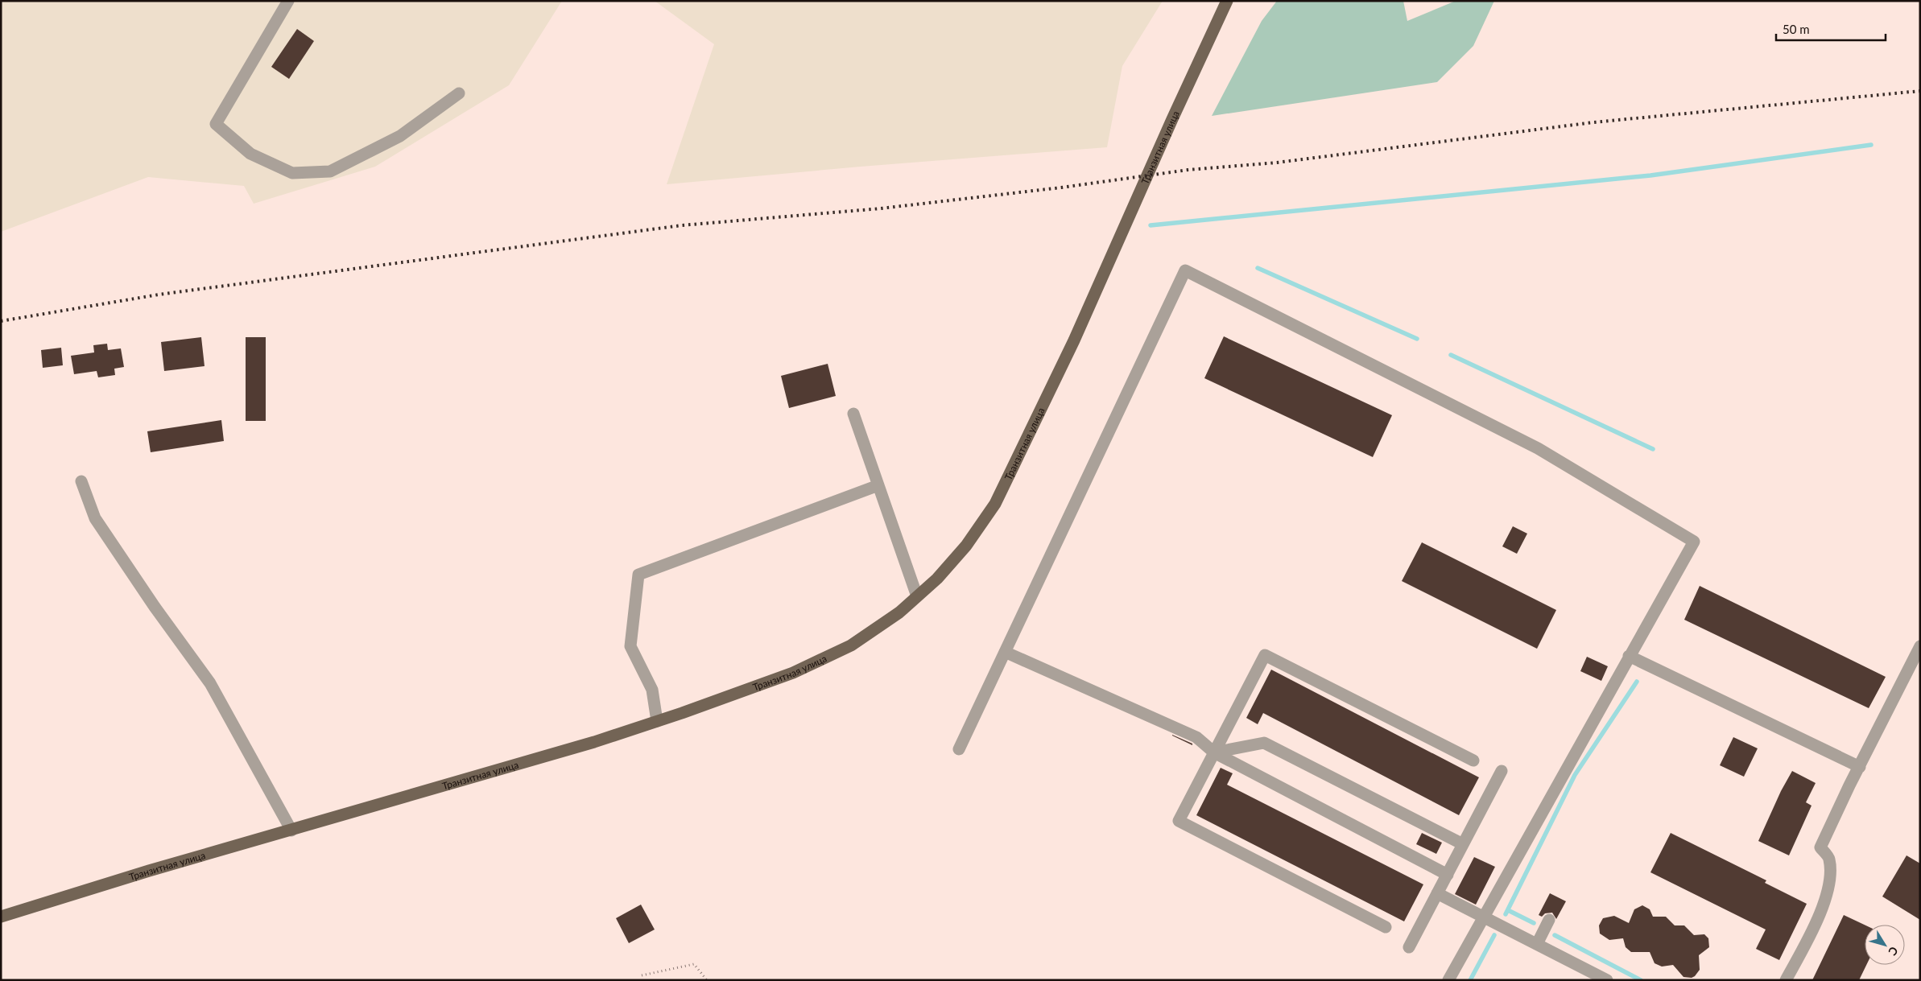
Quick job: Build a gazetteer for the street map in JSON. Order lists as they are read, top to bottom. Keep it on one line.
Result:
{"streets":{"main road":["Транзитная улица"]},"scale_bar":"50 m","north":"bottom right"}
